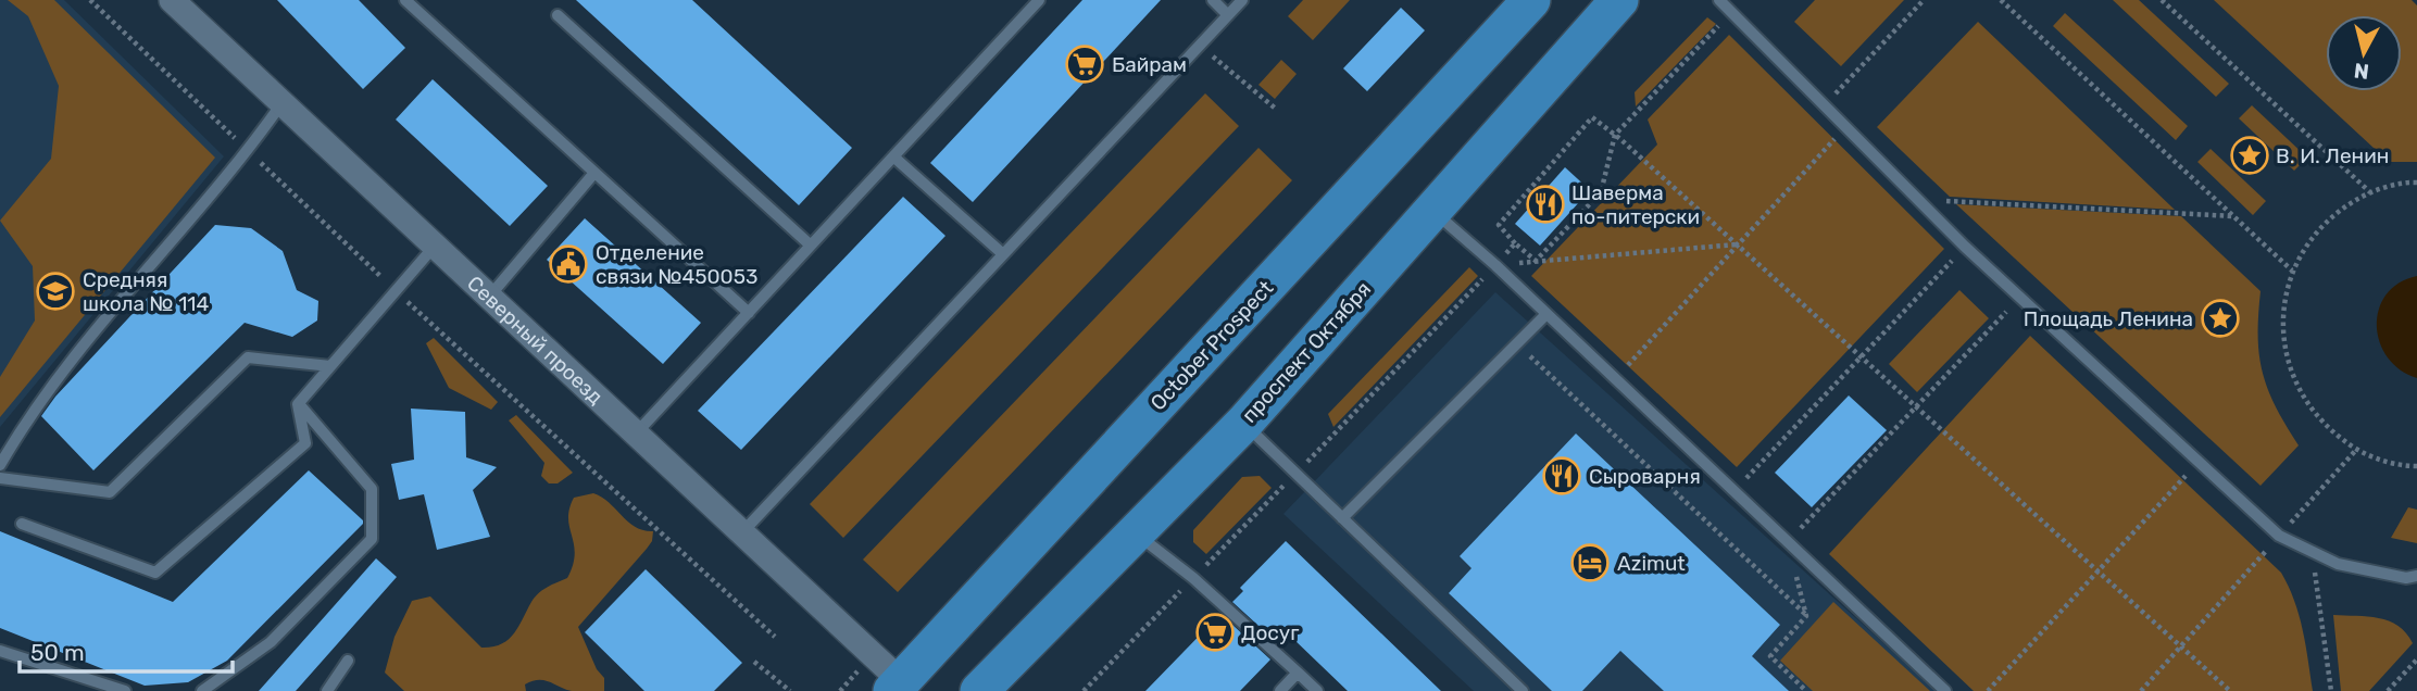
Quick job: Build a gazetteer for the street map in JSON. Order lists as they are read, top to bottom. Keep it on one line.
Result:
{"streets":{"main road":["October Prospect","проспект Октября"],"street":["Северный проезд"]},"crossings":[["Северный проезд","October Prospect"]],"places":{"supermarket":["Байрам","Досуг"],"place":["В. И. Ленин","Площадь Ленина"],"restaurant":["Шаверма по-питерски","Сыроварня"],"public building":["Отделение связи №450053"],"school or university":["Средняя школа № 114"],"hotel":["Azimut"]},"scale_bar":"50 m","north":"bottom"}
